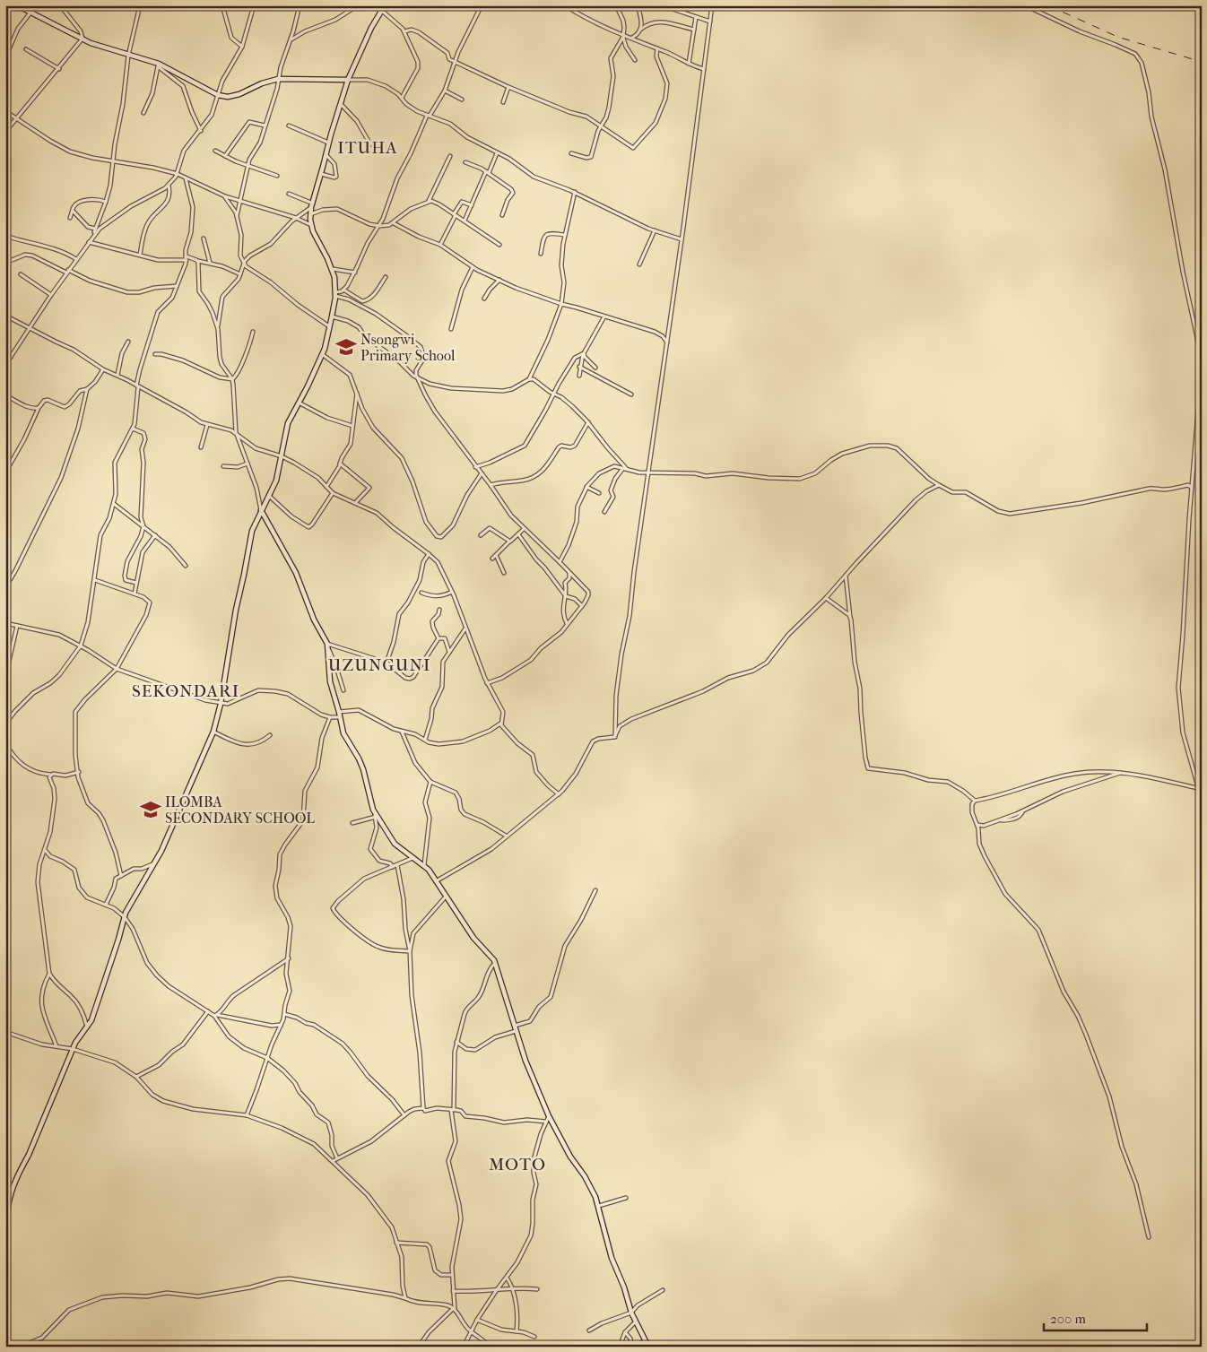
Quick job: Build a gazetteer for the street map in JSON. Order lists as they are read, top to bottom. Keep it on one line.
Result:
{"districts":["ITUHA","UZUNGUNI","SEKONDARI","MOTO"],"places":{"school or university":["Nsongwi Primary School","ILOMBA SECONDARY SCHOOL"]},"scale_bar":"200 m"}
